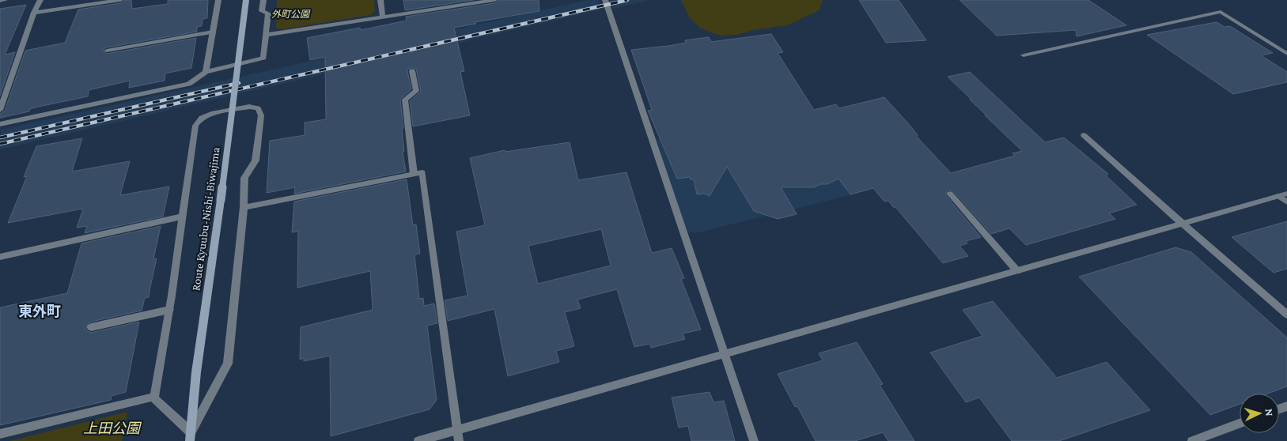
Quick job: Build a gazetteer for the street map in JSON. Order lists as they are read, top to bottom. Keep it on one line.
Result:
{"streets":{"main road":["Route Kyuubu-Nishi-Biwajima"]},"districts":["東外町"],"parks":["外町公園","上田公園"],"north":"right"}
